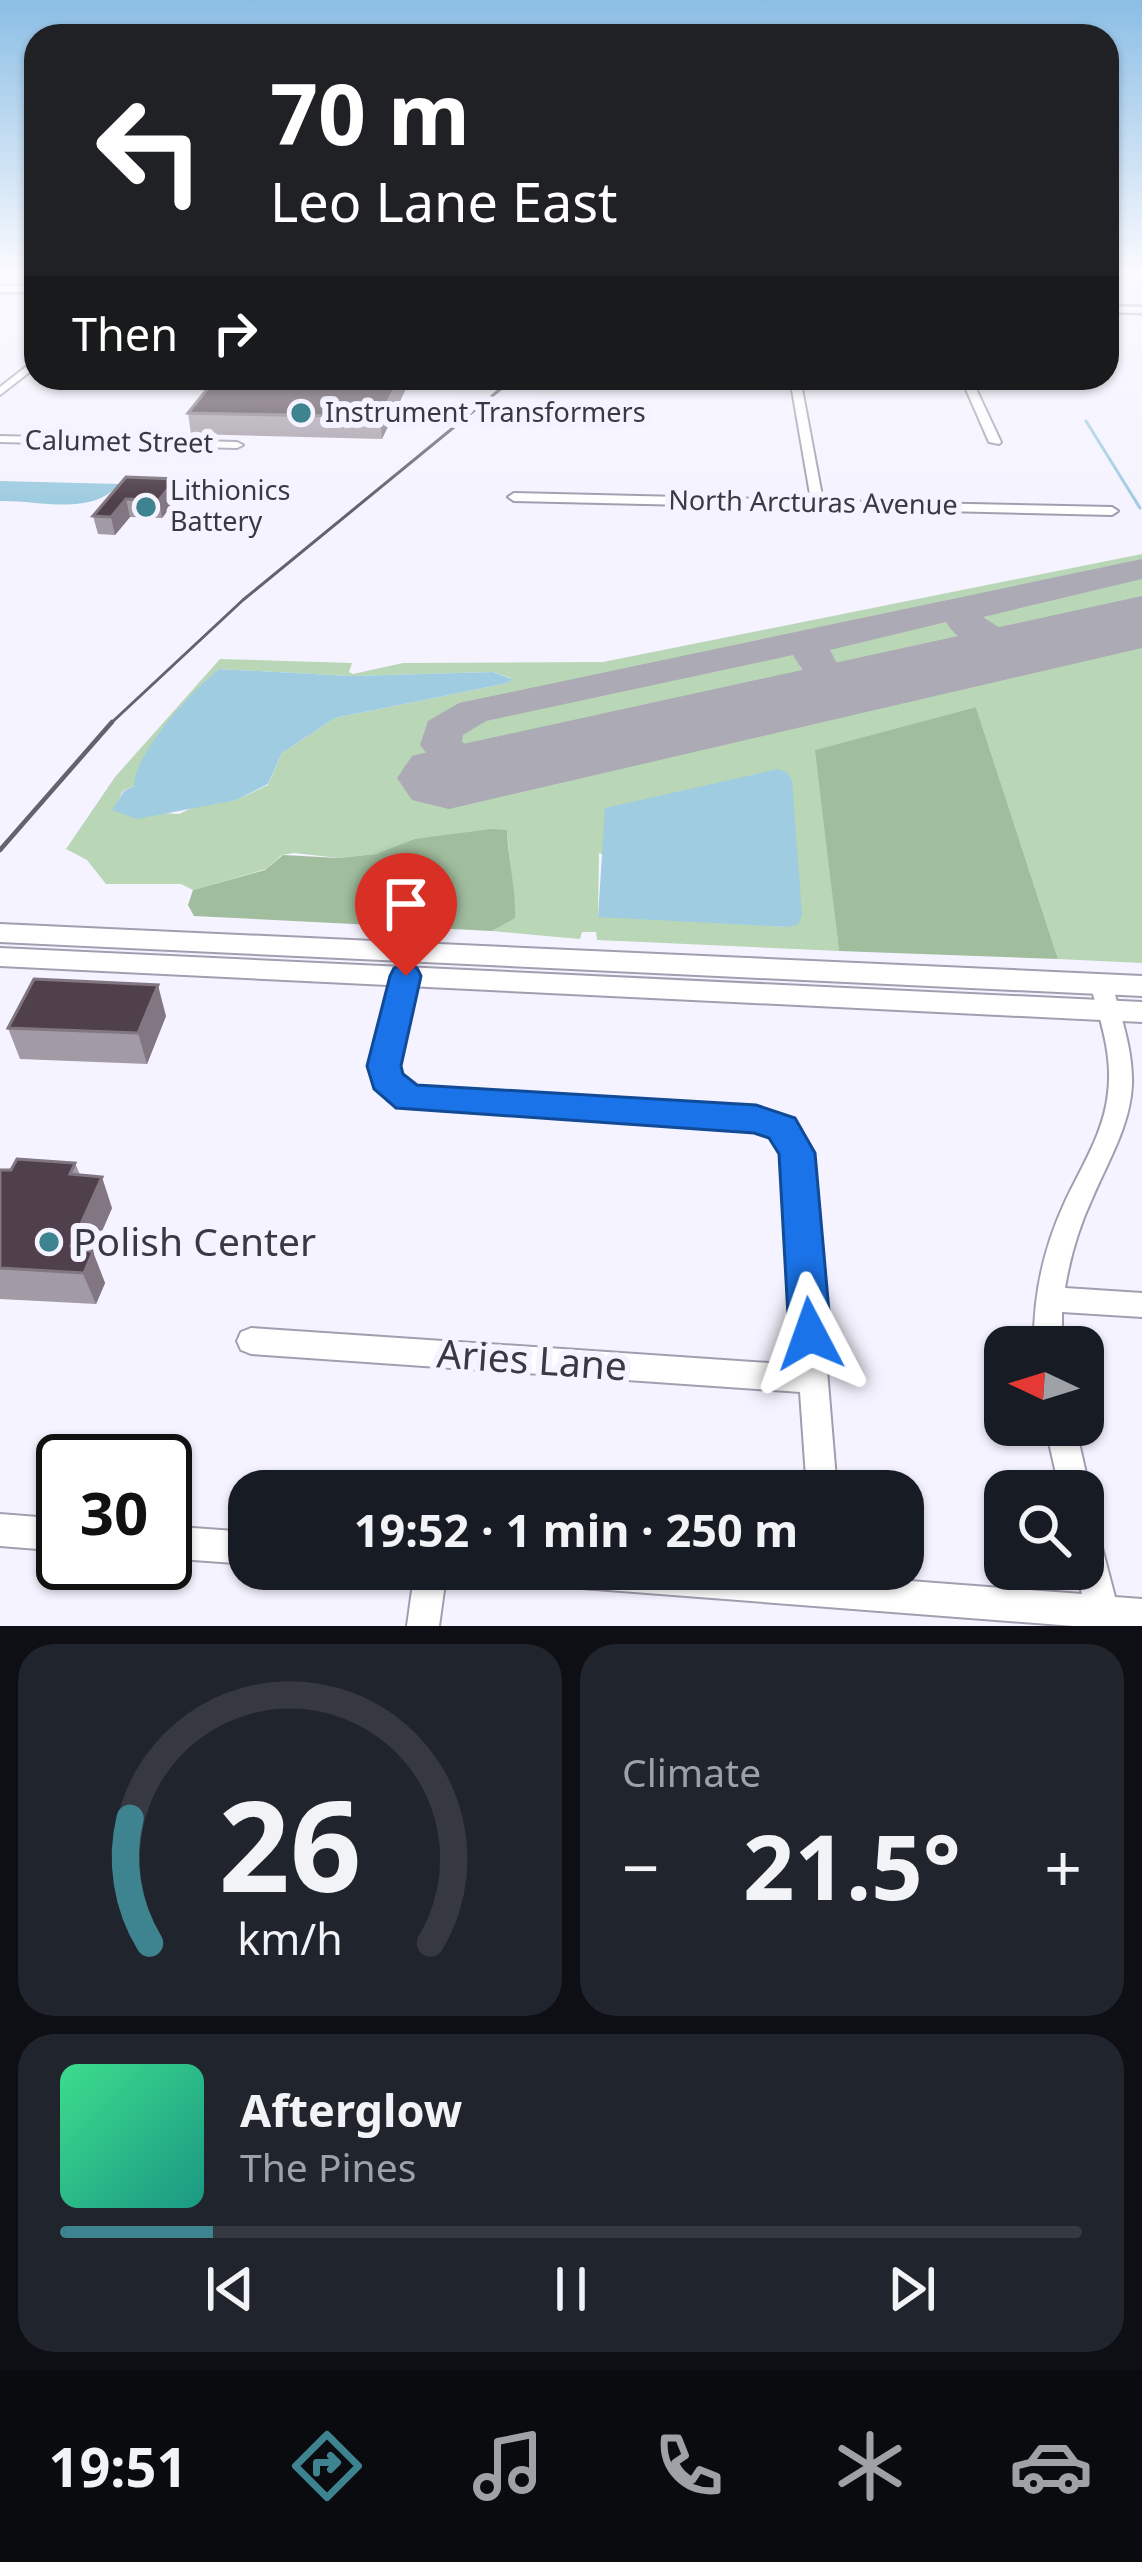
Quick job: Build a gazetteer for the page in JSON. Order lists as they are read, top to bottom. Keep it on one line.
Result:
{"streets":{"street":["Calumet Street","North Arcturas Avenue","Aries Lane"]},"places":["Instrument Transformers","Lithionics Battery","Polish Center"],"north":"left","page":{"turn":["70 m","Leo Lane East"],"then":"Then","limit":"30","trip":"19:52 · 1 min · 250 m","tile":"Climate","heat":["−","21.5°","+"],"song":["Afterglow","The Pines"],"tabs":"19:51","gauge":["26","km/h"]}}
